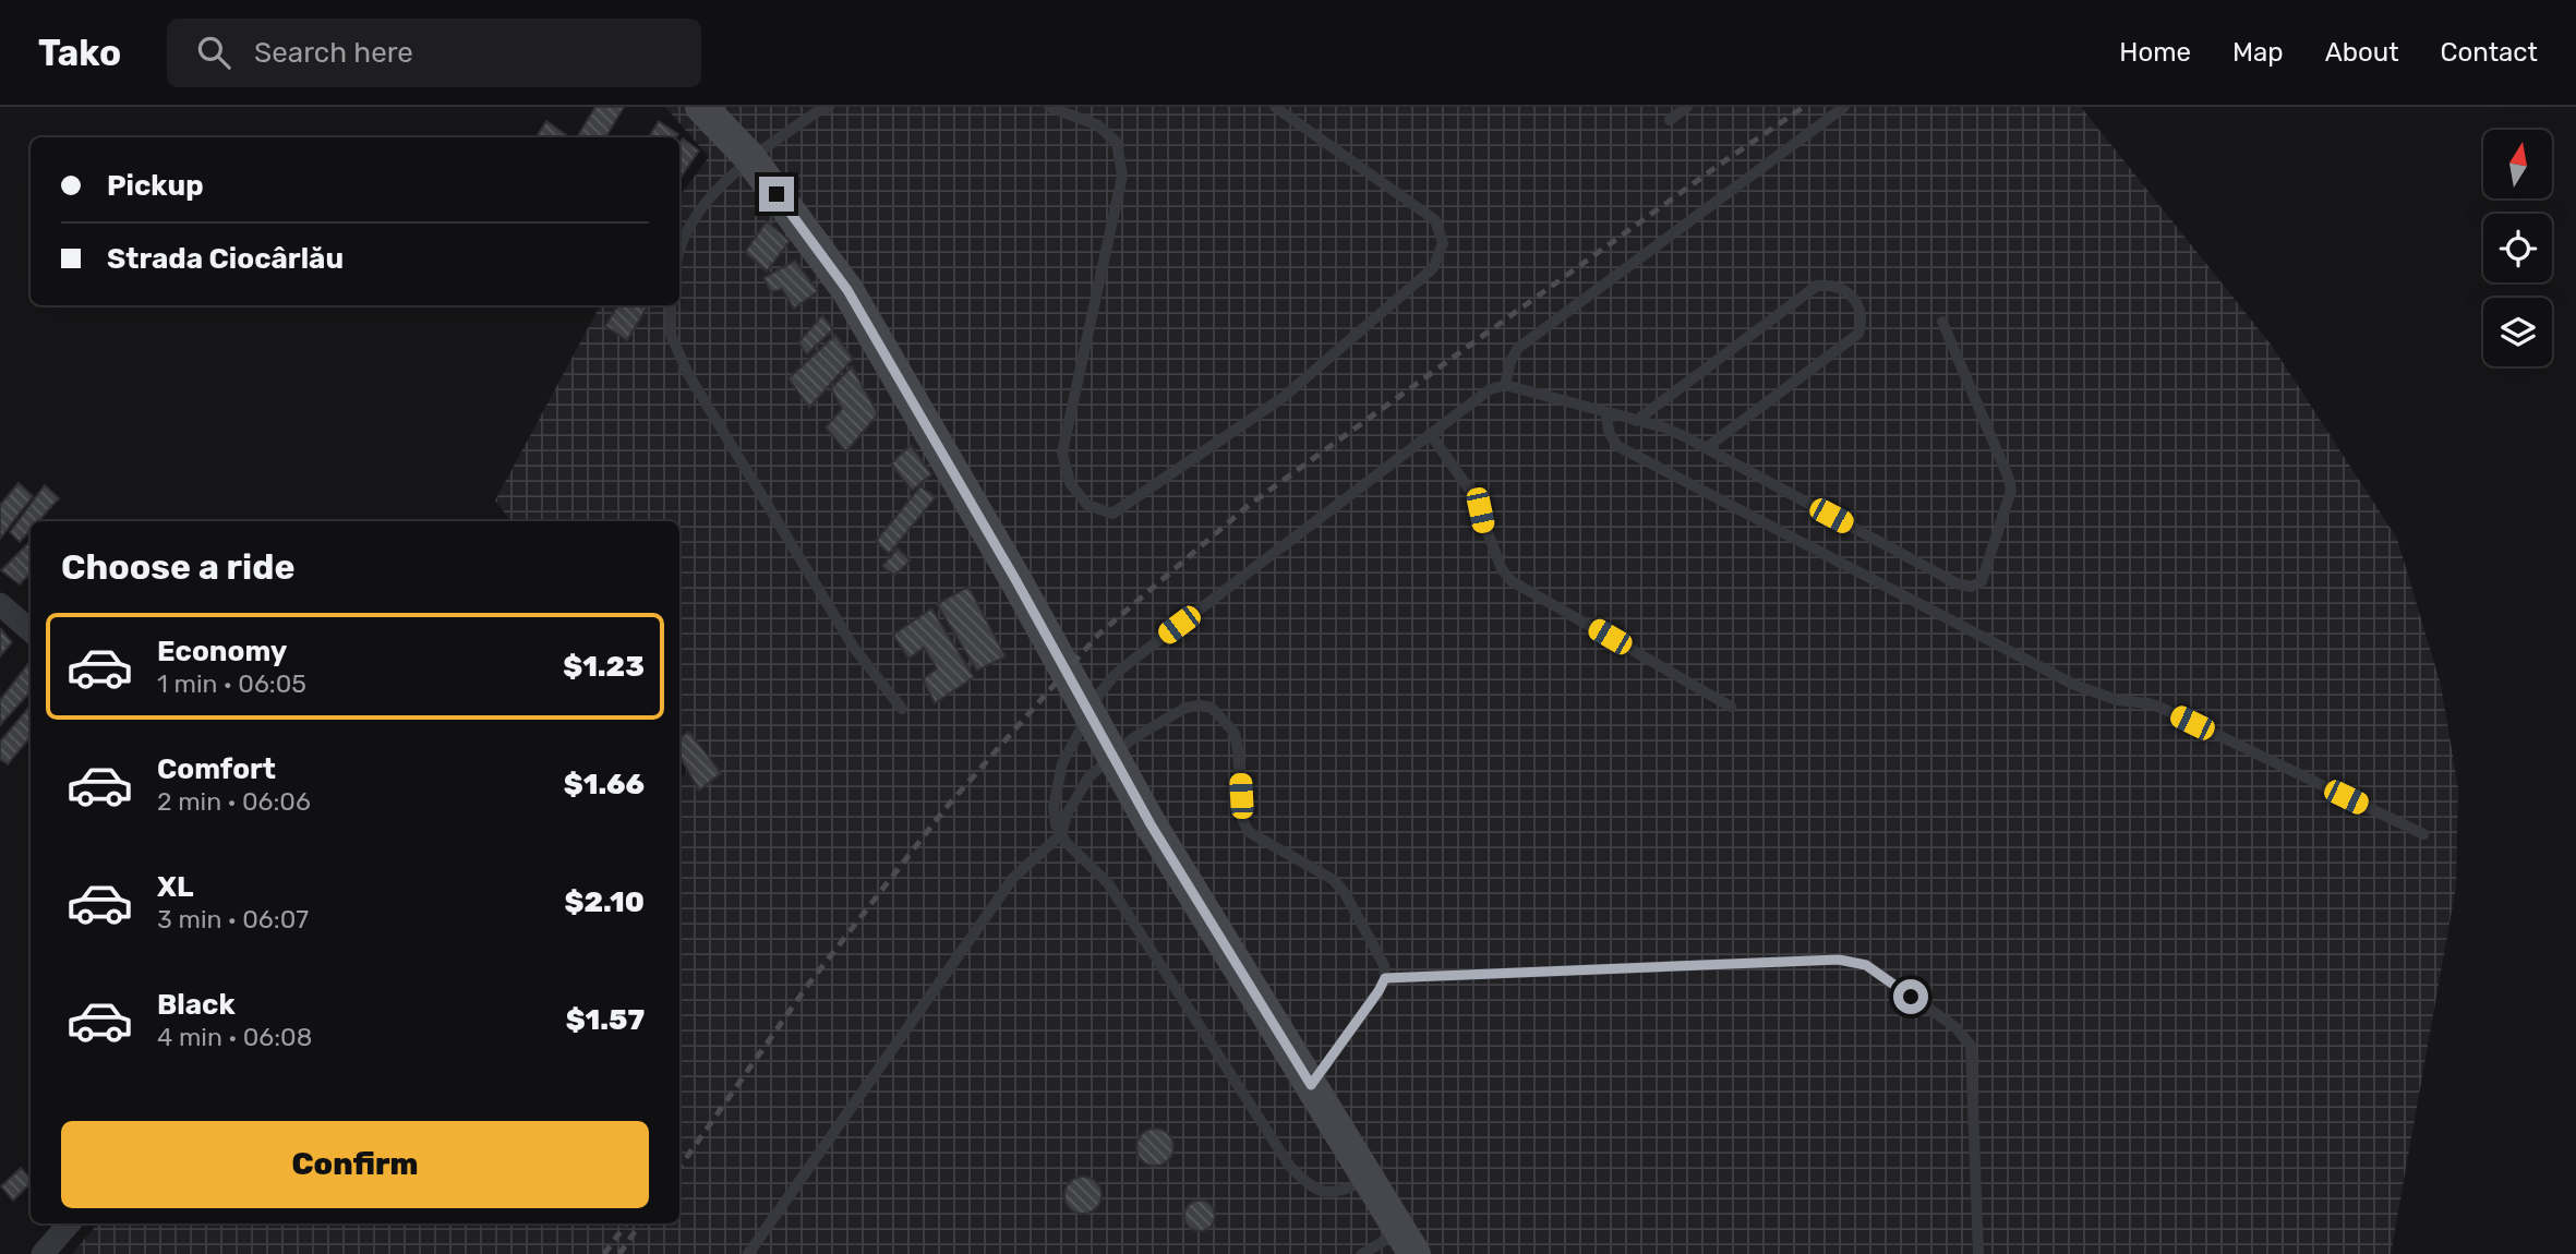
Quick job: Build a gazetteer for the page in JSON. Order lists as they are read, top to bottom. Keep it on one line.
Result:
{"north":"top","page":{"header":"Tako","search":"Search here","nav":["Home","Map","About","Contact"],"banner":["Pickup","Strada Ciocârlău"],"heading":"Choose a ride","list":[{"name":"Economy","note":"1 min · 06:05","value":"$1.23"},{"name":"Comfort","note":"2 min · 06:06","value":"$1.66"},{"name":"XL","note":"3 min · 06:07","value":"$2.10"},{"name":"Black","note":"4 min · 06:08","value":"$1.57"}],"buttons":"Confirm"}}
